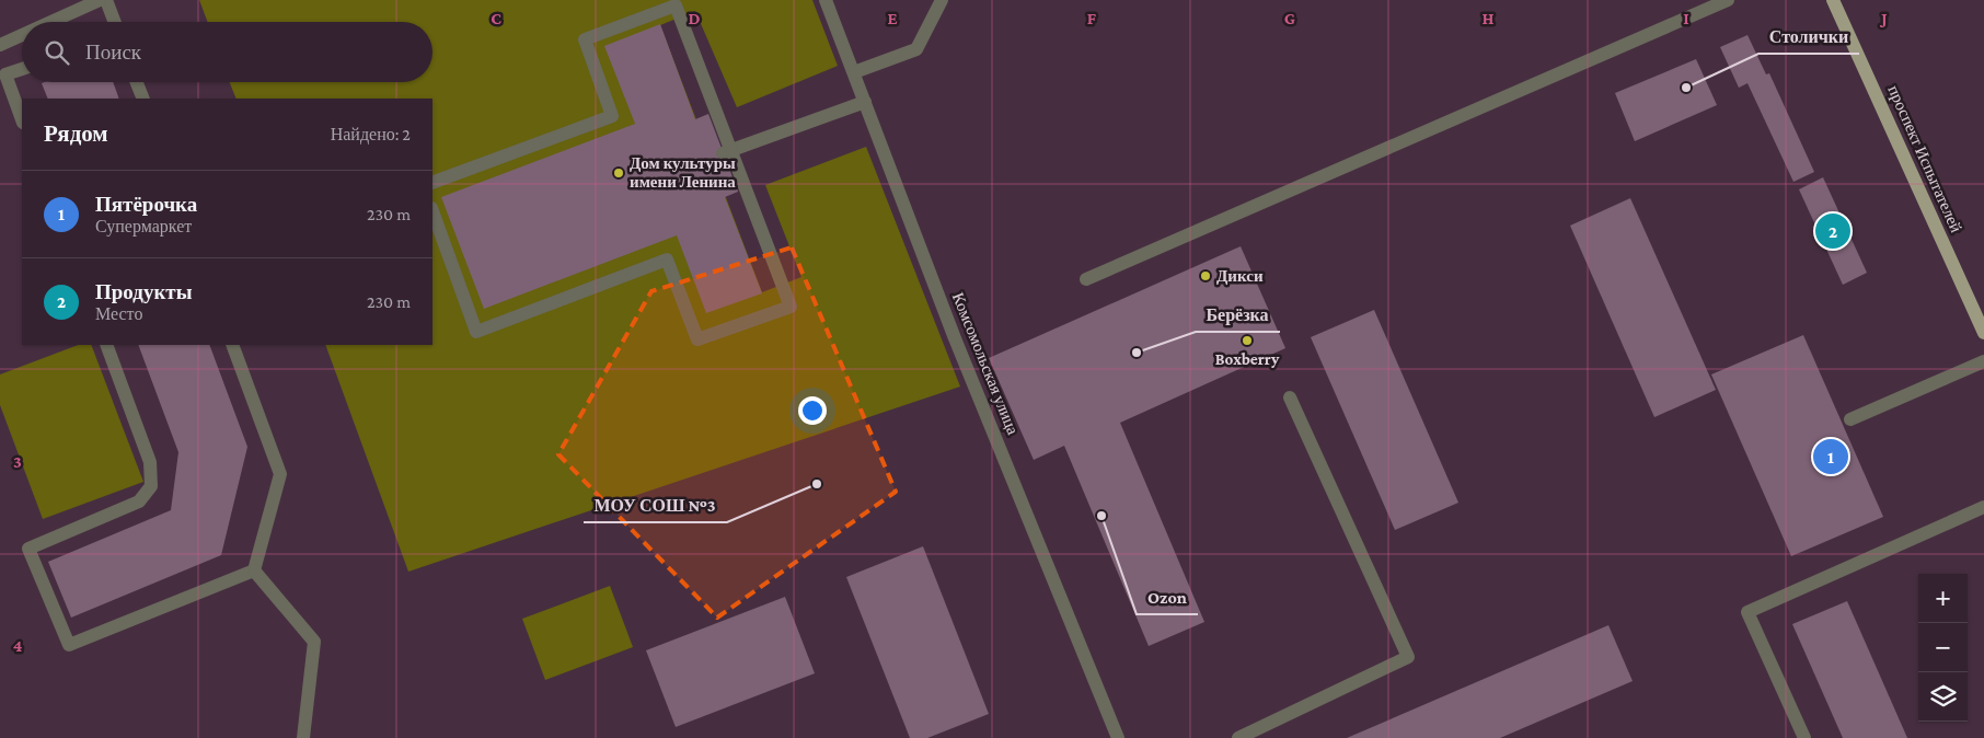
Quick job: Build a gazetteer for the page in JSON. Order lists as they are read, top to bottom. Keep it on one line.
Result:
{"streets":{"main road":["проспект Испытателей"],"street":["Комсомольская улица"]},"places":["Столички","Дом культуры имени Ленина","Дикси","Boxberry","Берёзка","МОУ СОШ №3","Ozon"],"page":{"search":"Поиск","heading":["Рядом","Найдено: 2"],"list":[{"mark":"1","name":"Пятёрочка","note":"Супермаркет","value":"230 m"},{"mark":"2","name":"Продукты","note":"Место","value":"230 m"}],"pins":["2","1"],"map_buttons":["+","−"]},"grid":{"columns":["C","D","E","F","G","H","I","J"],"rows":["3","4"]}}
